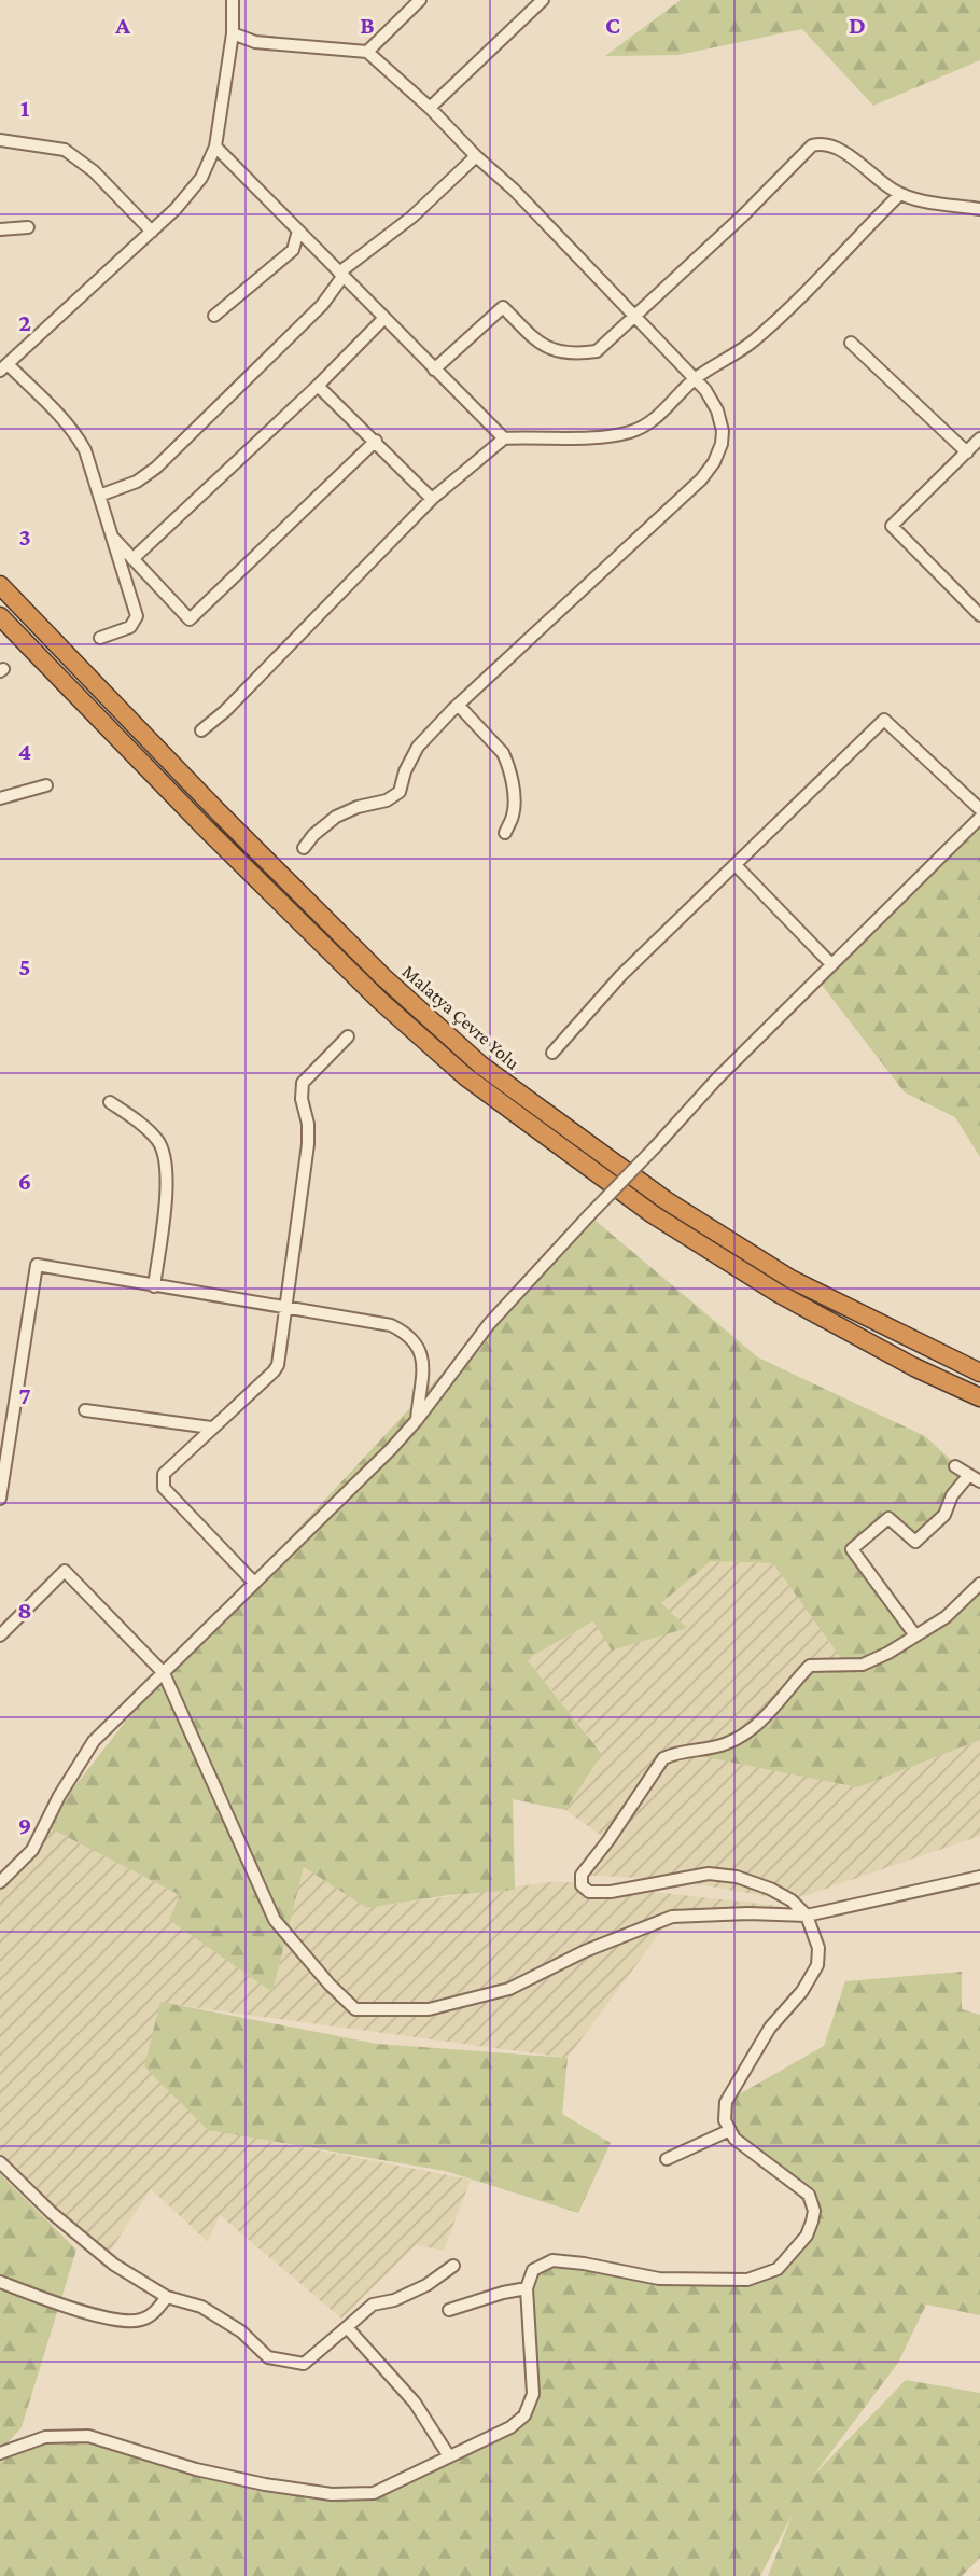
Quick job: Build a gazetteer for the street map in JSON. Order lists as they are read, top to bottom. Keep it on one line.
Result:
{"streets":{"highway":["Malatya Çevre Yolu"]},"grid":{"columns":["A","B","C","D"],"rows":["1","2","3","4","5","6","7","8","9"]}}
